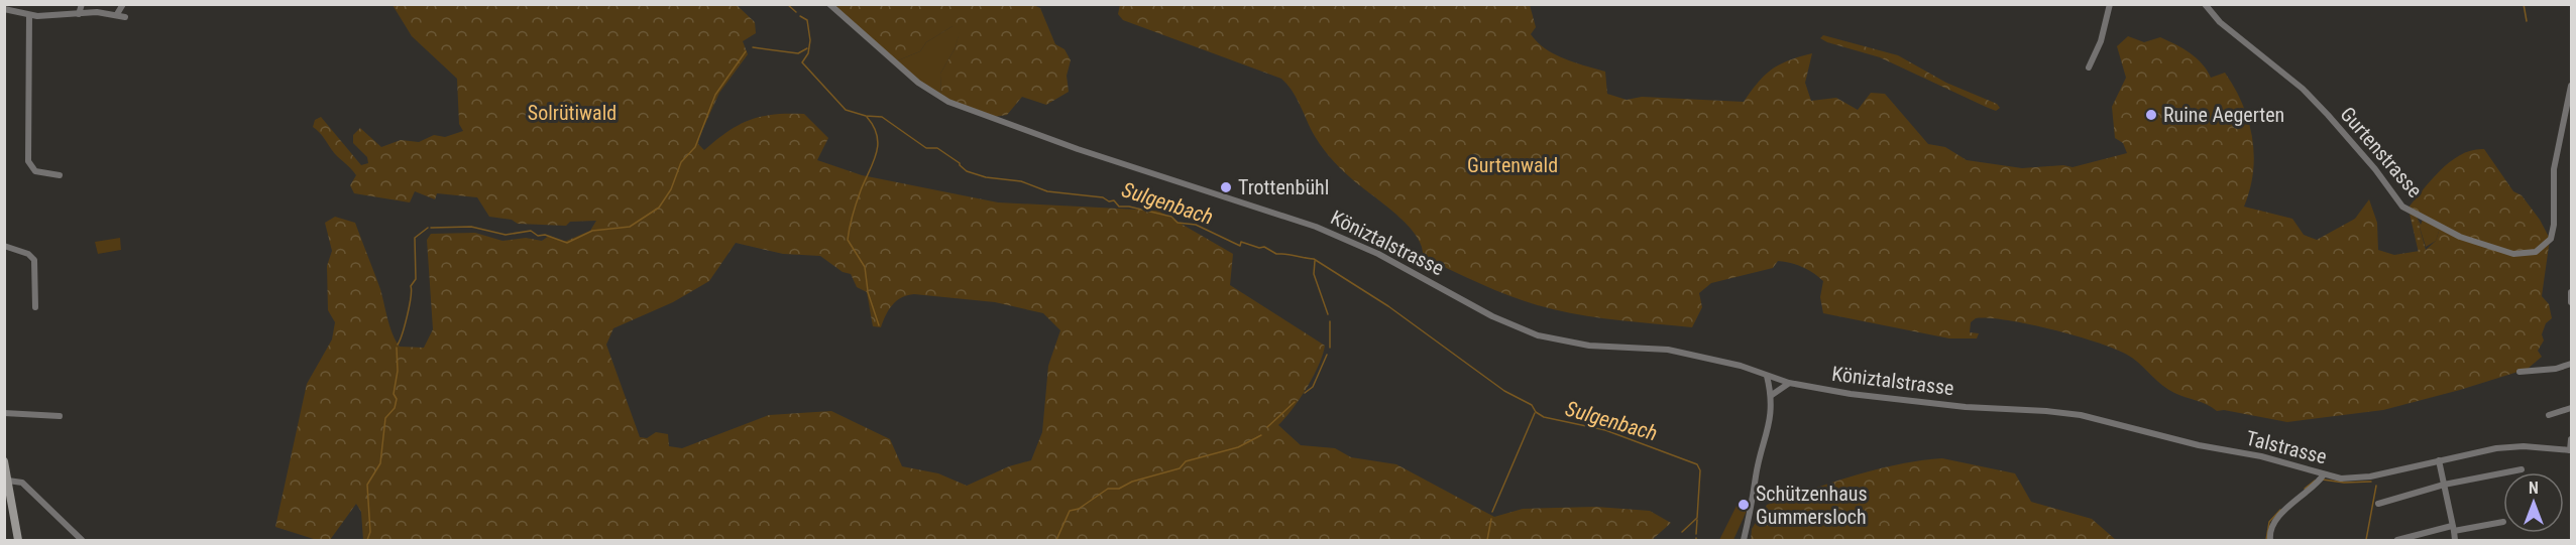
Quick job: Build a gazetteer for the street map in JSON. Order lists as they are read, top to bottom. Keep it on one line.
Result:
{"streets":{"street":["Gurtenstrasse","Köniztalstrasse","Talstrasse"]},"crossings":[["Köniztalstrasse","Talstrasse"]],"water":["Sulgenbach"],"parks":["Solrütiwald","Gurtenwald"],"places":["Ruine Aegerten","Trottenbühl","Schützenhaus Gummersloch"],"north":"top"}
